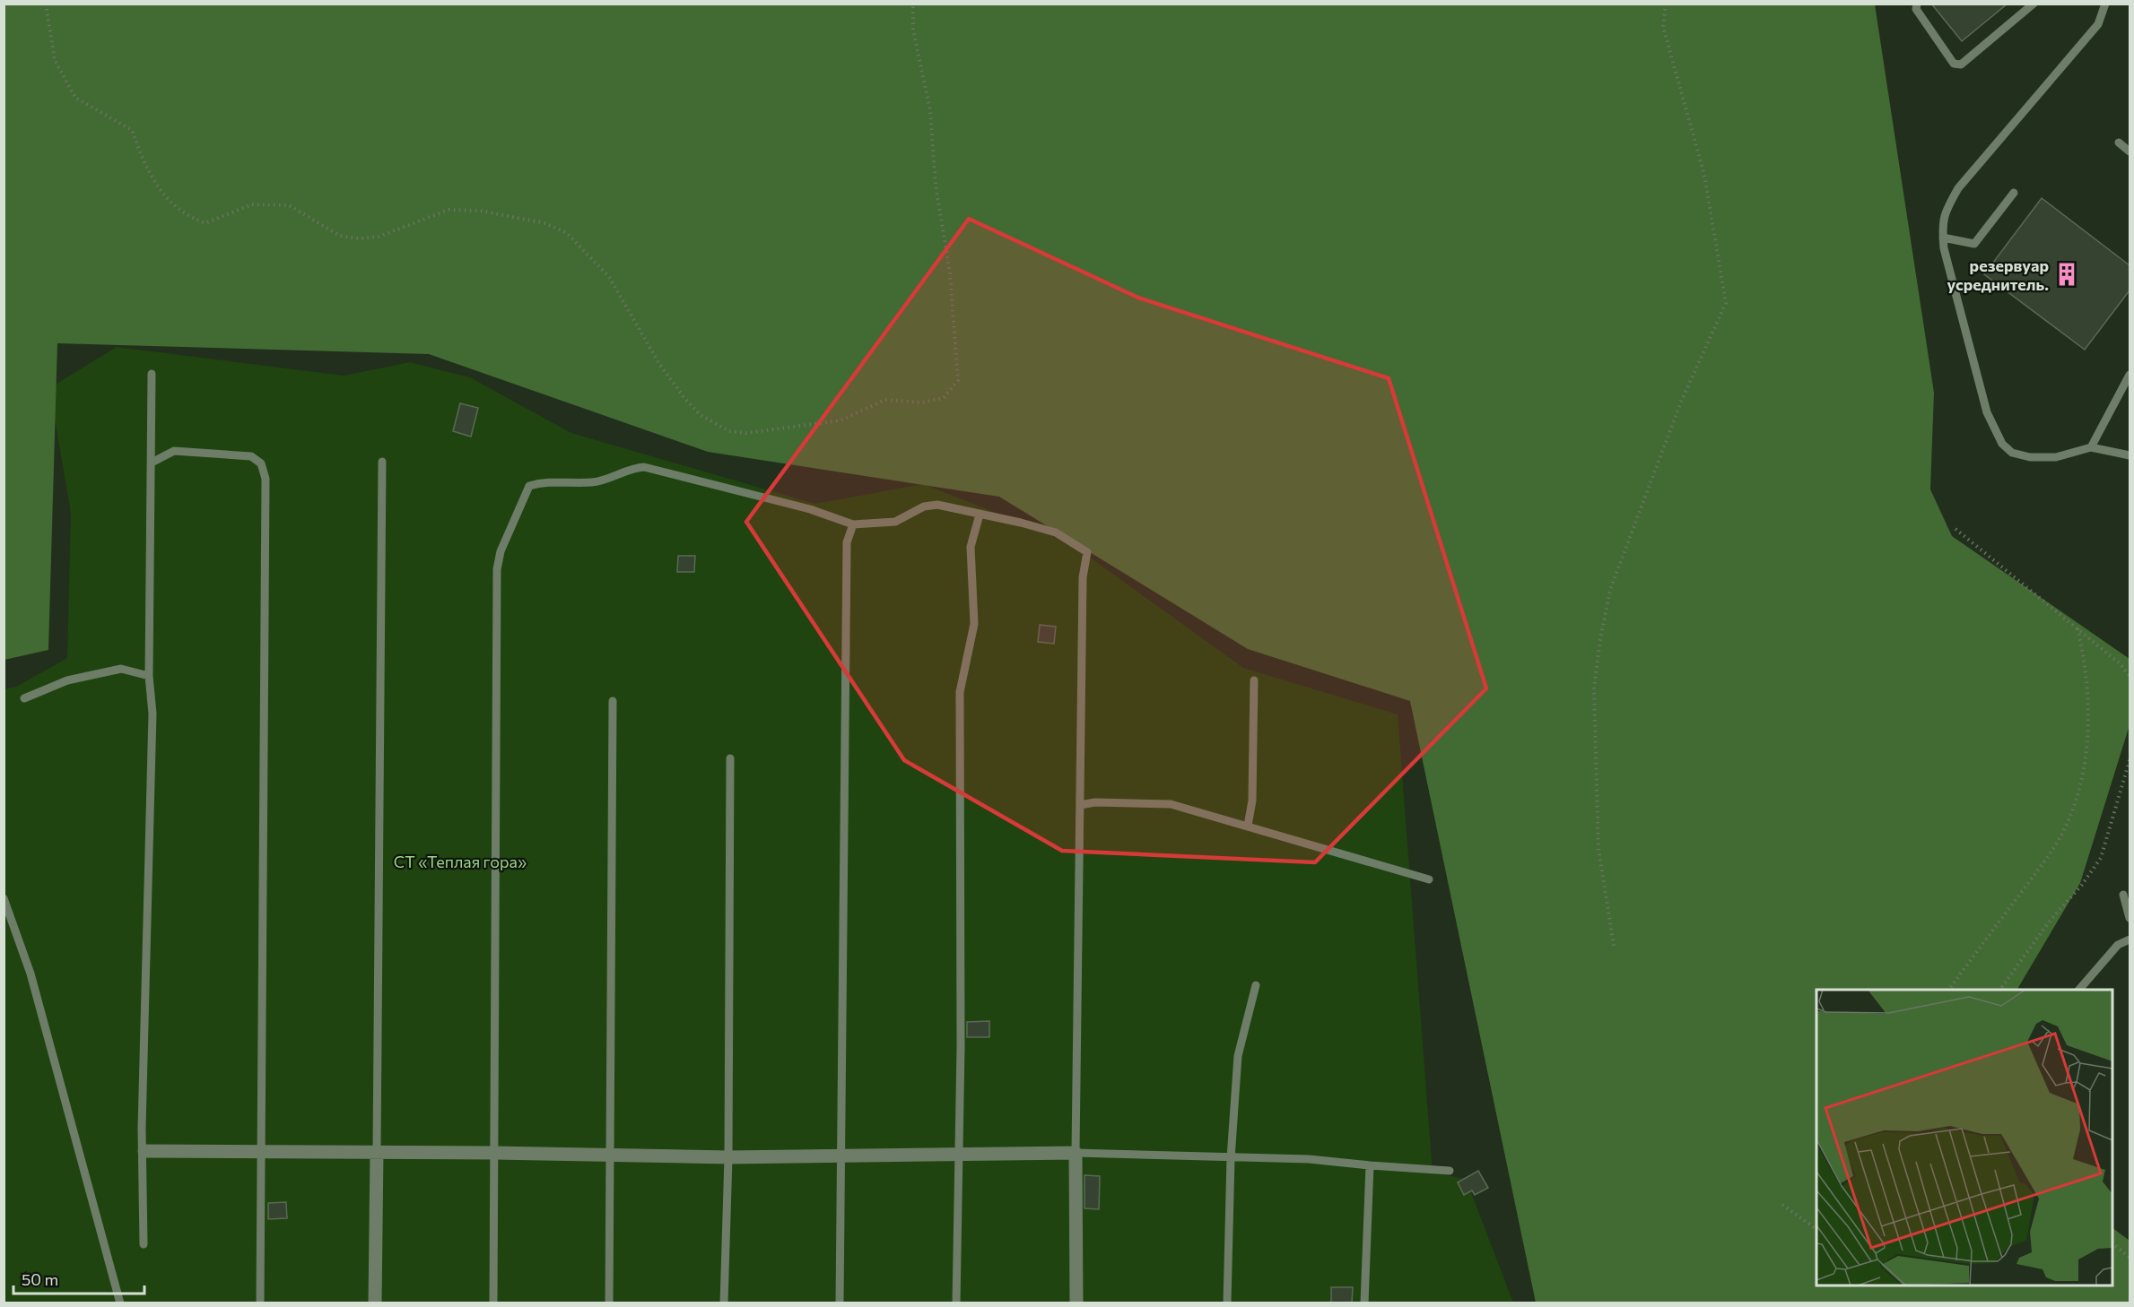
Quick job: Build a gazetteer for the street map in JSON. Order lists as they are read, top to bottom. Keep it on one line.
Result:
{"parks":["СТ «Теплая гора»"],"places":{"building":["резервуар усреднитель."]},"scale_bar":"50 m"}
